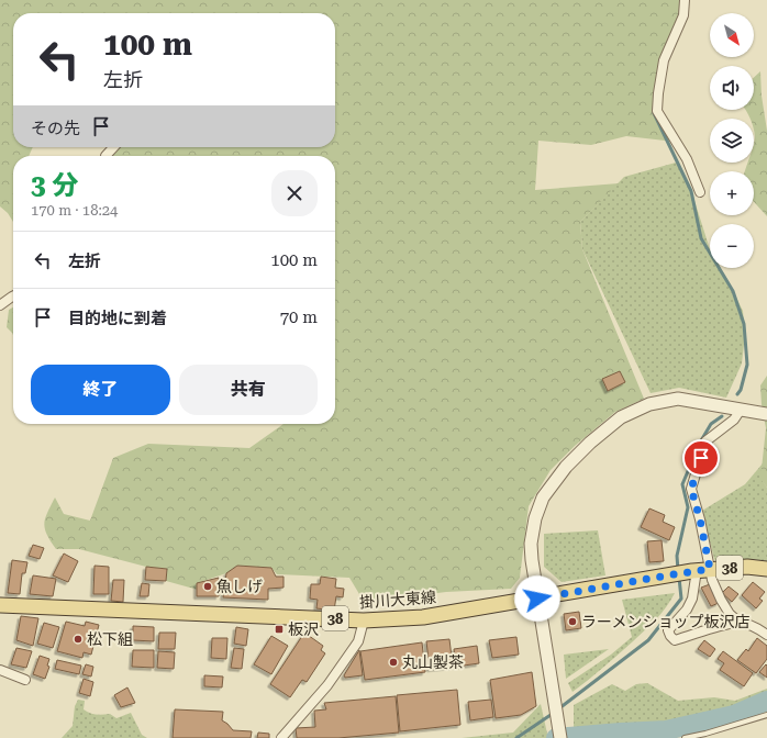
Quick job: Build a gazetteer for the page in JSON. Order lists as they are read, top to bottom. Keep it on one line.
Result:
{"streets":{"main road":["38","掛川大東線"]},"places":{"other":["魚しげ","ラーメンショップ板沢店","松下組","丸山製茶"],"transit":["板沢"]},"north":"bottom right","page":{"map_buttons":["+","−"],"turn":["100 m","左折"],"then":"その先","heading":["3 分","170 m · 18:24"],"list":[{"name":"左折","value":"100 m"},{"name":"目的地に到着","value":"70 m"}],"buttons":["終了","共有"]}}
